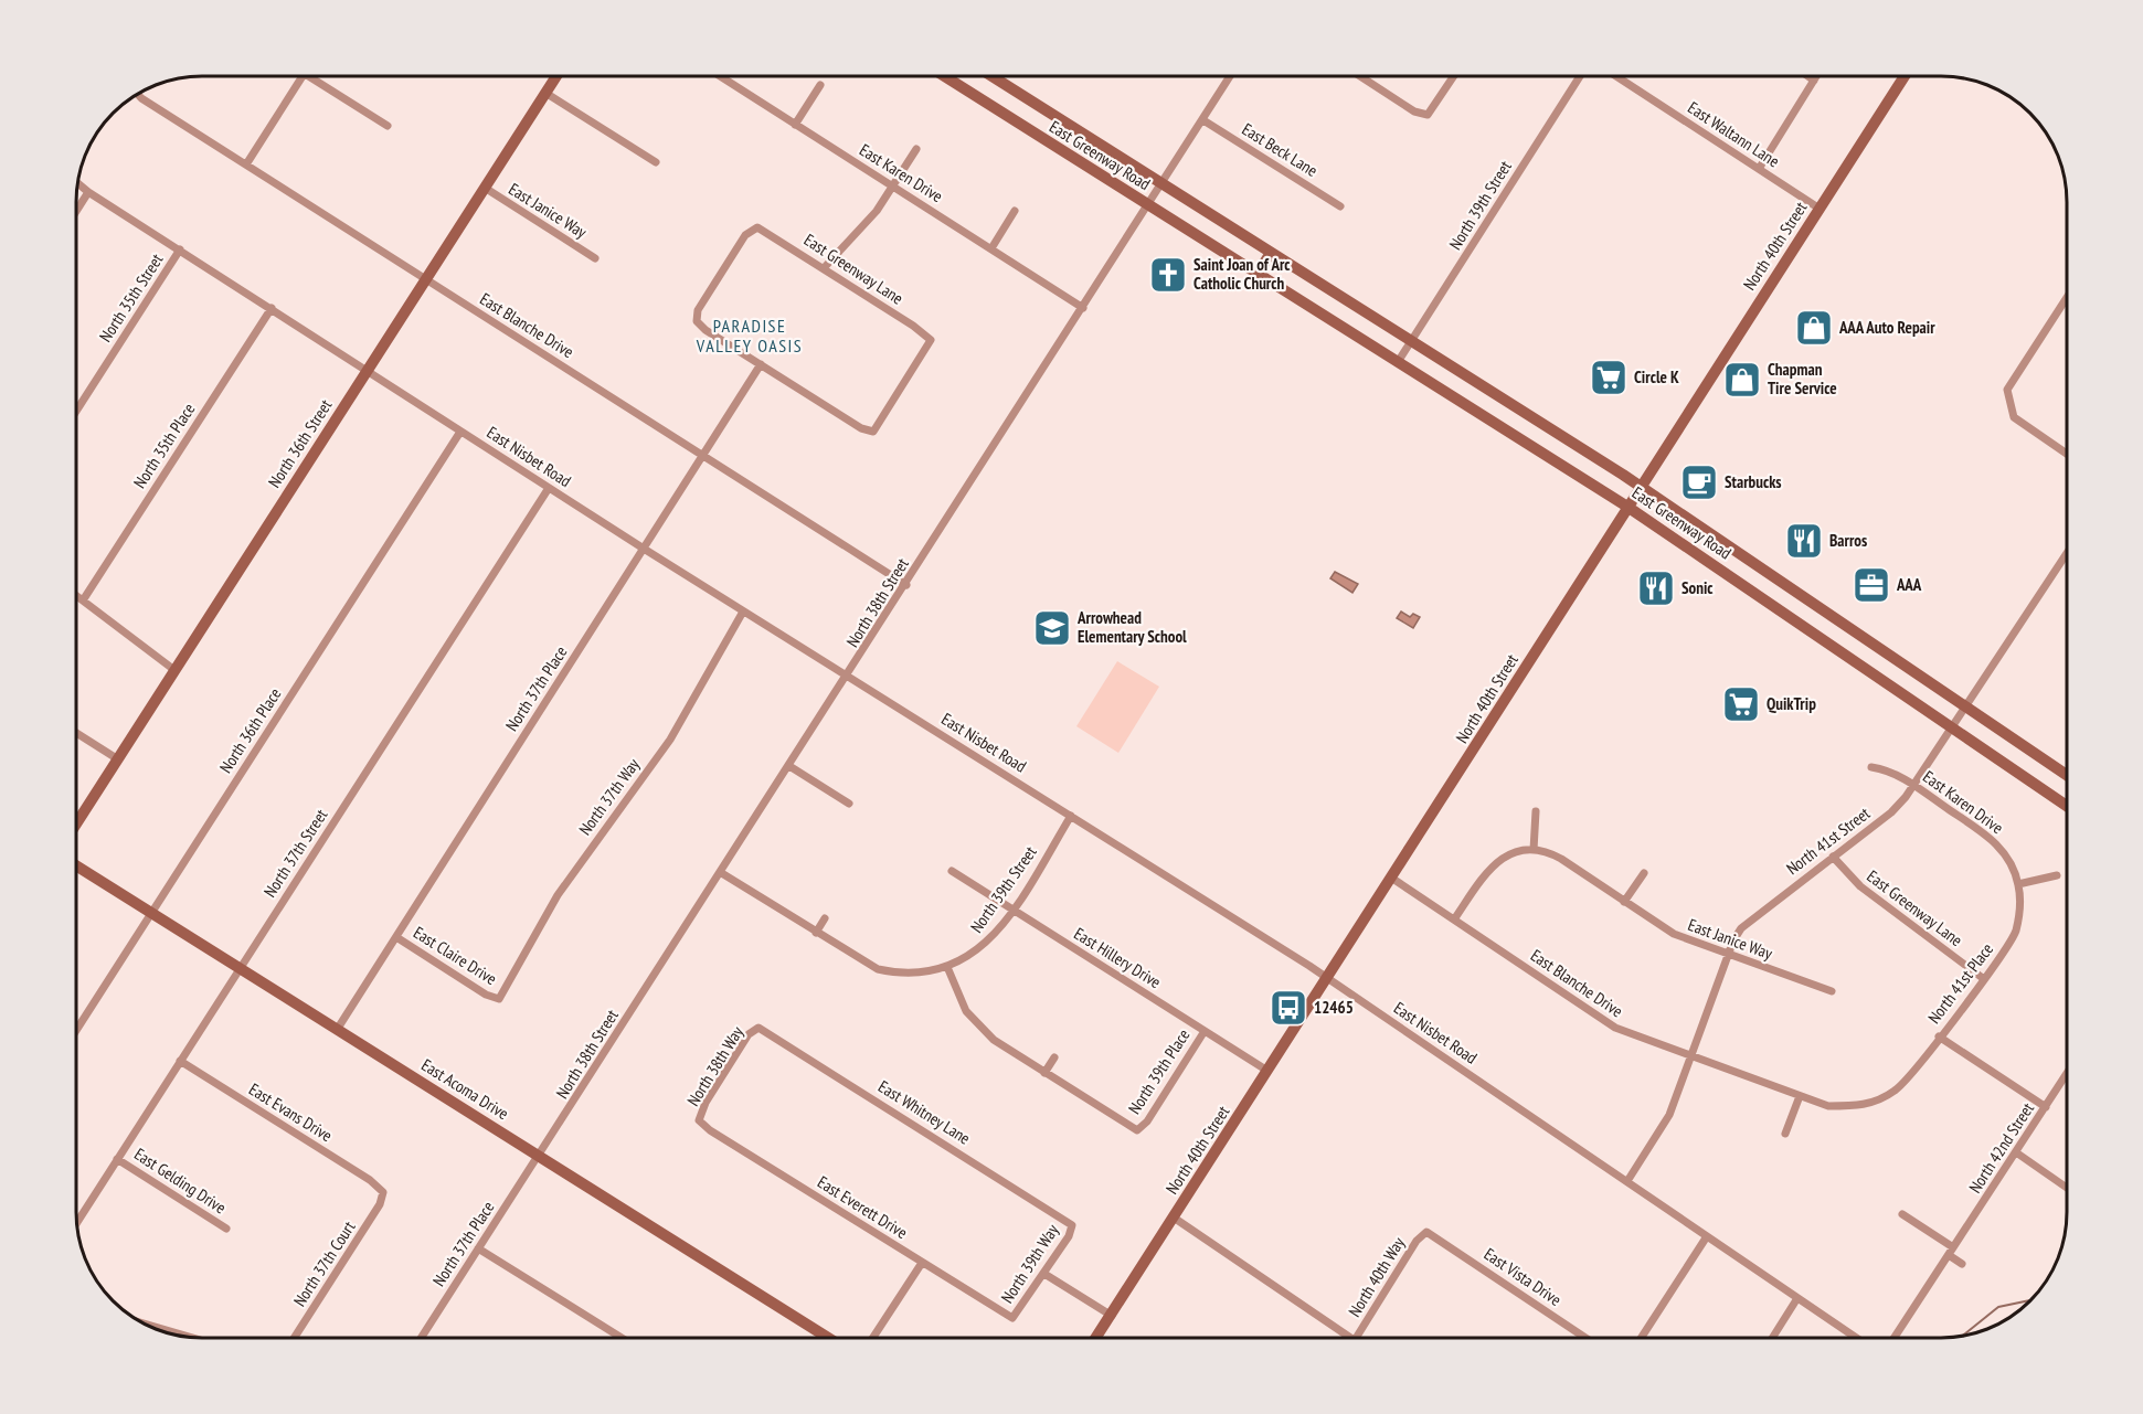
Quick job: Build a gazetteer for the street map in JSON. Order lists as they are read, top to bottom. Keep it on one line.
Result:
{"streets":{"main road":["East Greenway Road","North 40th Street","North 36th Street","East Acoma Drive"],"street":["East Waltann Lane","East Beck Lane","East Karen Drive","North 39th Street","East Janice Way","East Greenway Lane","North 35th Street","East Blanche Drive","North 35th Place","East Nisbet Road","North 38th Street","North 37th Place","North 36th Place","North 37th Way","North 41st Street","North 37th Street","East Claire Drive","East Hillery Drive","North 41st Place","North 38th Way","North 39th Place","East Evans Drive","East Whitney Lane","North 42nd Street","East Gelding Drive","East Everett Drive","North 37th Court","North 39th Way","North 40th Way","East Vista Drive"]},"crossings":[["East Waltann Lane","North 40th Street"],["East Beck Lane","North 38th Street"],["East Greenway Road","North 39th Street"],["East Greenway Road","North 40th Street"],["East Greenway Road","North 38th Street"],["East Greenway Road","North 41st Street"],["East Karen Drive","North 38th Street"],["East Karen Drive","North 41st Street"],["East Karen Drive","North 41st Place"],["North 39th Street","East Nisbet Road"],["North 39th Street","North 38th Street"],["North 39th Street","East Hillery Drive"],["East Janice Way","North 36th Street"],["East Janice Way","North 41st Street"],["North 40th Street","East Blanche Drive"],["North 40th Street","East Nisbet Road"],["North 40th Street","East Hillery Drive"],["East Greenway Lane","North 37th Place"],["East Greenway Lane","North 41st Street"],["East Greenway Lane","North 41st Place"],["North 35th Street","East Nisbet Road"],["East Blanche Drive","North 36th Street"],["East Blanche Drive","North 38th Street"],["East Blanche Drive","North 37th Place"],["East Blanche Drive","North 41st Street"],["East Blanche Drive","North 41st Place"],["North 36th Street","East Nisbet Road"],["North 35th Place","East Nisbet Road"],["East Nisbet Road","North 38th Street"],["East Nisbet Road","North 37th Place"],["East Nisbet Road","North 36th Place"],["East Nisbet Road","North 37th Way"],["East Nisbet Road","North 41st Street"],["East Nisbet Road","North 37th Street"],["North 38th Street","North 37th Place"],["North 38th Street","East Acoma Drive"],["North 37th Place","East Claire Drive"],["North 37th Place","East Acoma Drive"],["North 36th Place","East Acoma Drive"],["North 37th Way","East Claire Drive"],["North 37th Street","East Acoma Drive"],["North 37th Street","East Evans Drive"],["North 37th Street","East Gelding Drive"],["East Hillery Drive","North 39th Place"],["North 38th Way","East Whitney Lane"],["North 38th Way","East Everett Drive"],["East Evans Drive","North 37th Court"],["East Whitney Lane","North 39th Way"],["East Everett Drive","North 39th Way"],["North 40th Way","East Vista Drive"]],"districts":["PARADISE VALLEY OASIS"],"places":{"church":["Saint Joan of Arc Catholic Church"],"shop":["AAA Auto Repair","Chapman Tire Service"],"supermarket":["Circle K","QuikTrip"],"cafe":["Starbucks"],"restaurant":["Barros","Sonic"],"office":["AAA"],"school or university":["Arrowhead Elementary School"],"bus stop":["12465"]}}
